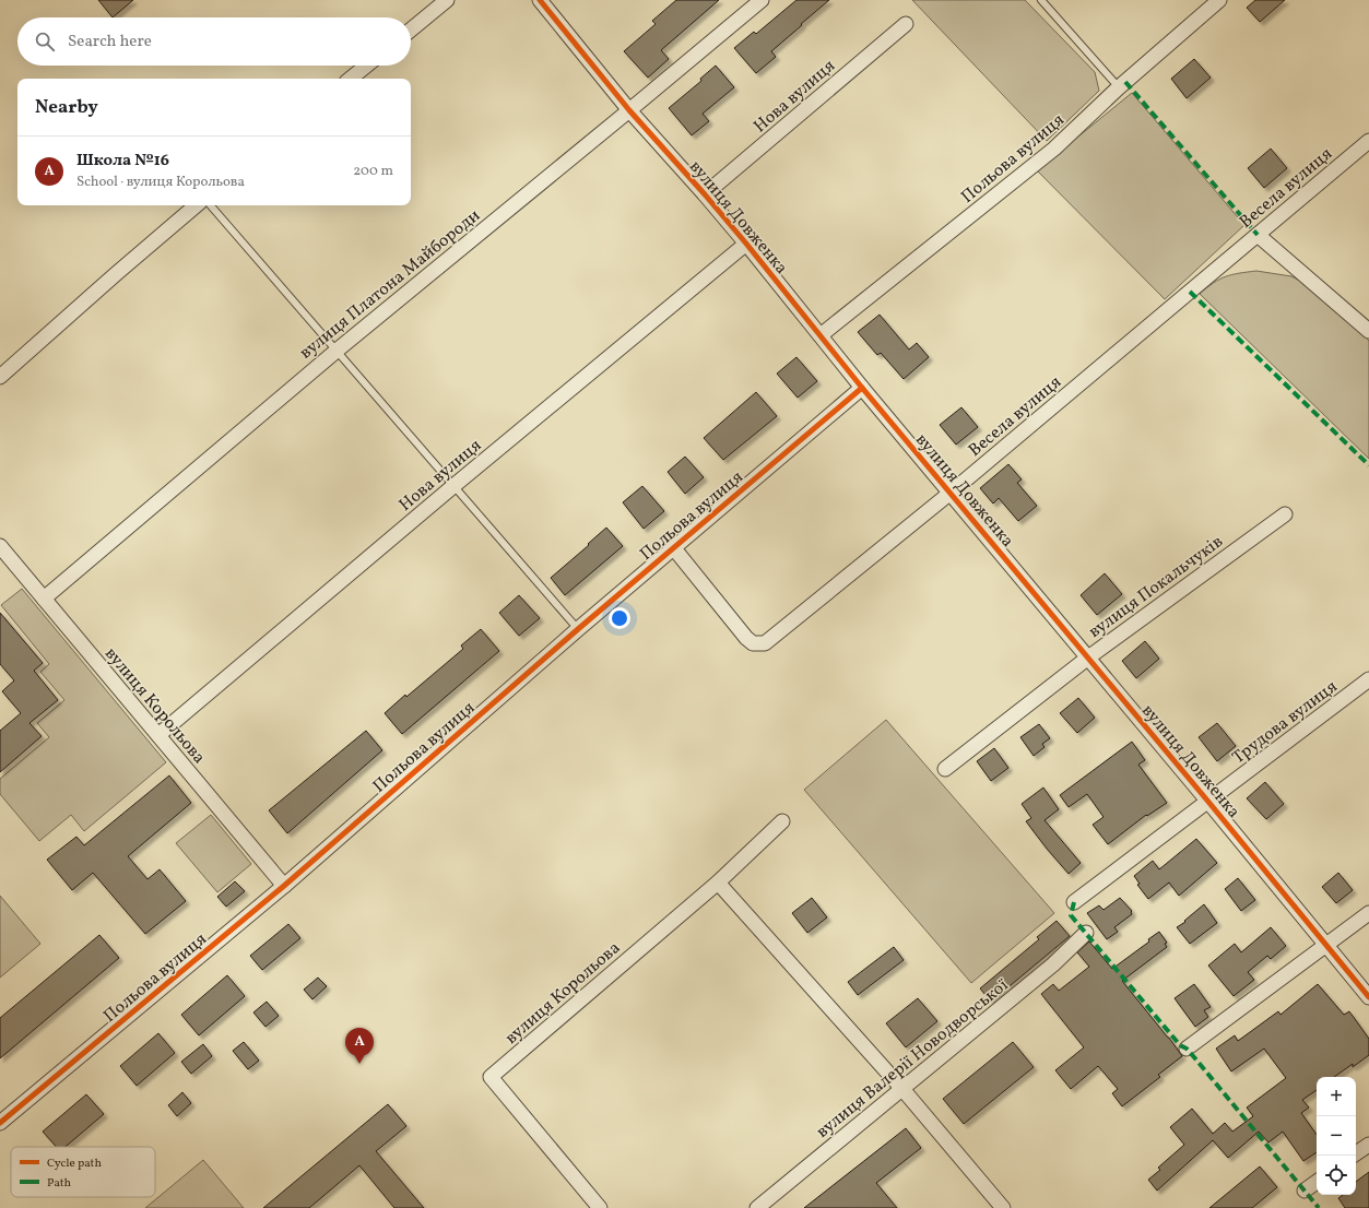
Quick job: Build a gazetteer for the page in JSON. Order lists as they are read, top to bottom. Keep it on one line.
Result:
{"streets":{"street":["Нова вулиця","Польова вулиця","Весела вулиця","вулиця Довженка","вулиця Платона Майбороди","вулиця Покальчуків","вулиця Корольова","Трудова вулиця","вулиця Валерії Новодворської"]},"crossings":[["Нова вулиця","вулиця Довженка"],["Нова вулиця","вулиця Корольова"],["Польова вулиця","Весела вулиця"],["Польова вулиця","вулиця Довженка"],["Польова вулиця","вулиця Корольова"],["Весела вулиця","вулиця Довженка"],["вулиця Довженка","вулиця Платона Майбороди"],["вулиця Довженка","вулиця Покальчуків"],["вулиця Довженка","Трудова вулиця"],["вулиця Платона Майбороди","вулиця Корольова"]],"legend":["Cycle path","Path"],"page":{"search":"Search here","heading":"Nearby","list":[{"mark":"A","name":"Школа №16","note":"School · вулиця Корольова","value":"200 m"}],"pins":"A","map_buttons":["+","−"]}}
